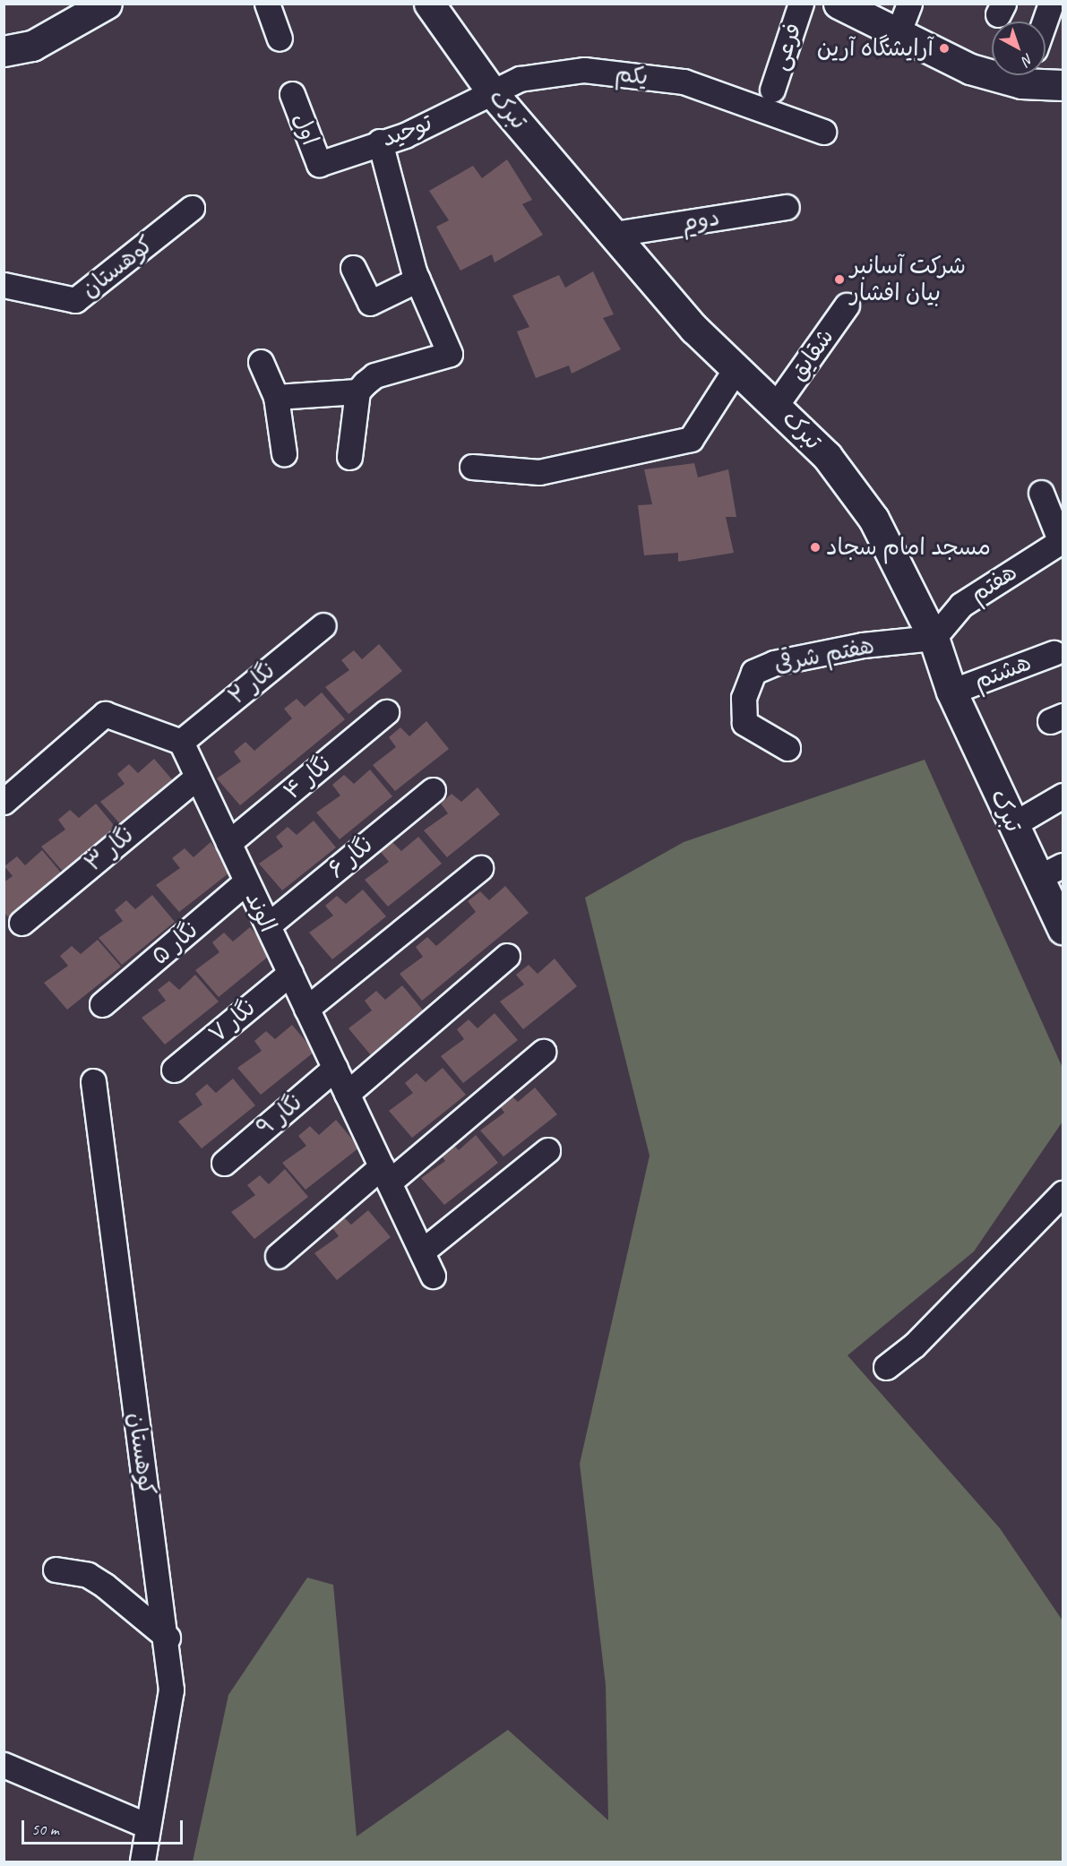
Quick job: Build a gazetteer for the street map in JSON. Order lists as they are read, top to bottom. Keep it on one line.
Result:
{"streets":{"street":["فرعی","یکم","تبرک","اول","توحید","دوم","کوهستان","شقایق","هفتم","هفتم شرقی","هشتم","نگار ۲","نگار ۴","نگار ۳","نگار ۶","الوند","نگار ۵","نگار ۷","نگار ۹"]},"crossings":[["فرعی","یکم"],["یکم","تبرک"],["یکم","توحید"],["تبرک","توحید"],["تبرک","دوم"],["تبرک","شقایق"],["تبرک","هفتم"],["تبرک","هفتم شرقی"],["تبرک","هشتم"],["اول","توحید"],["هفتم","هفتم شرقی"],["نگار ۲","الوند"],["نگار ۴","الوند"],["نگار ۳","الوند"],["نگار ۶","الوند"],["الوند","نگار ۵"],["الوند","نگار ۷"],["الوند","نگار ۹"]],"places":["آرایشگاه آرین","شرکت آسانبر بیان افشار","مسجد امام سجاد"],"scale_bar":"50 m","north":"bottom right"}
